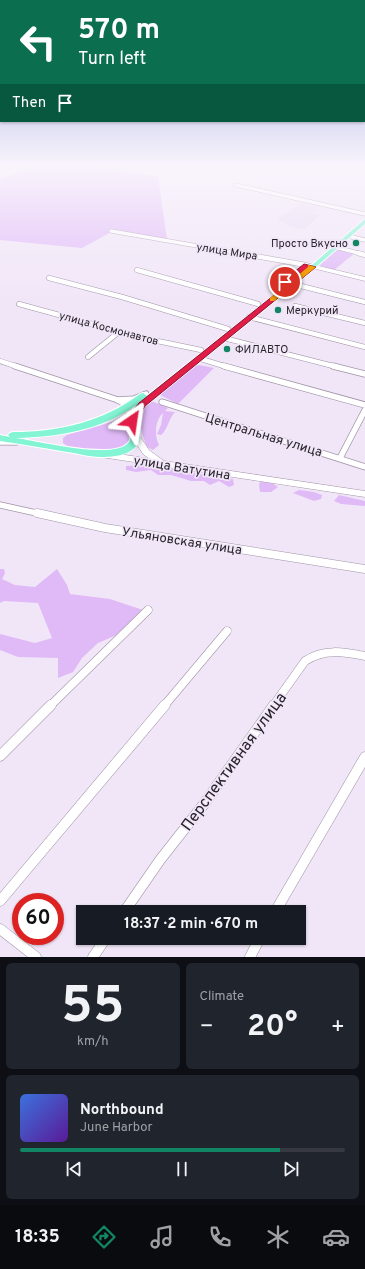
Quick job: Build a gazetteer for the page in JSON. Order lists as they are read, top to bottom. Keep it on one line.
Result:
{"streets":{"main road":["улица Мира","улица Ватутина"],"street":["улица Космонавтов","Центральная улица","Ульяновская улица","Перспективная улица"]},"places":["Просто Вкусно","Меркурий","ФИЛАВТО"],"page":{"turn":["570 m","Turn left"],"then":"Then","limit":"60","trip":"18:37 · 2 min · 670 m","tile":[["55","km/h"],"Climate"],"heat":["−","20°","+"],"song":["Northbound","June Harbor"],"tabs":"18:35"}}
